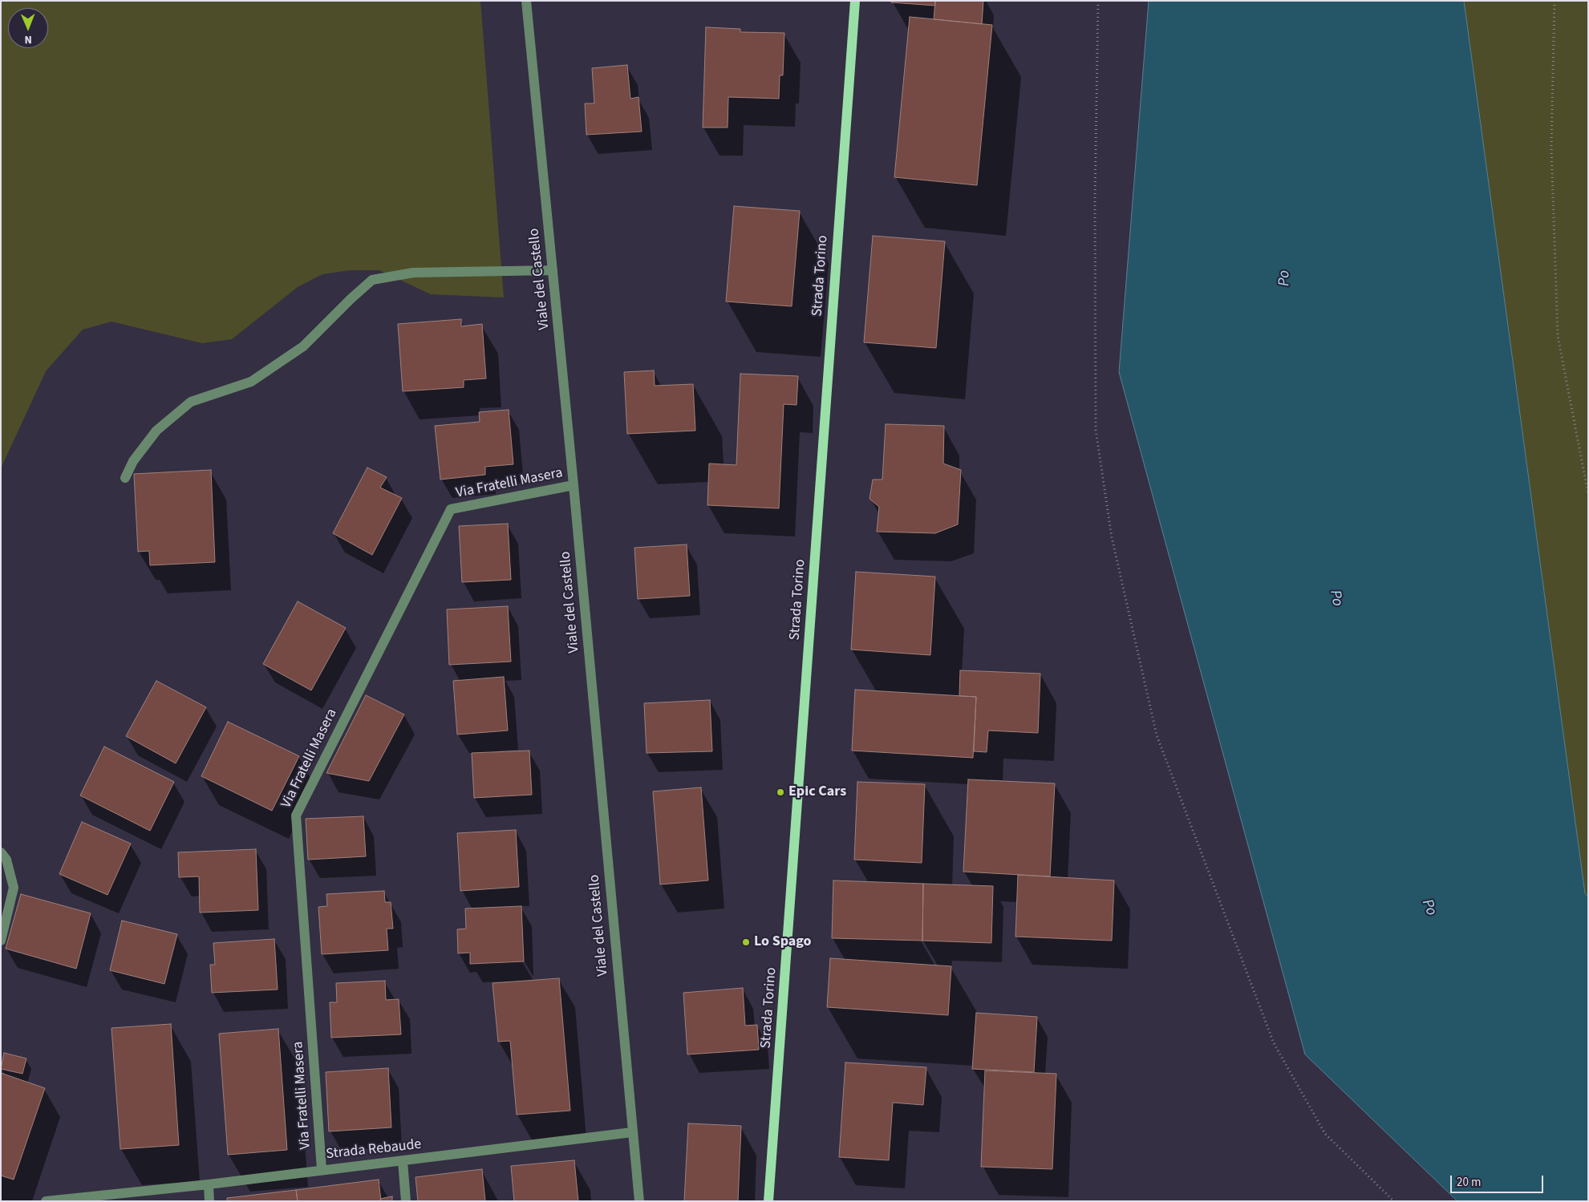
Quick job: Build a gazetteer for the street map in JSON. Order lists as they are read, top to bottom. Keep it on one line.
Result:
{"streets":{"main road":["Strada Torino"],"street":["Viale del Castello","Via Fratelli Masera","Strada Rebaude"]},"crossings":[["Viale del Castello","Via Fratelli Masera"],["Viale del Castello","Strada Rebaude"],["Via Fratelli Masera","Strada Rebaude"]],"water":["Po"],"places":["Epic Cars","Lo Spago"],"scale_bar":"20 m","north":"bottom"}
